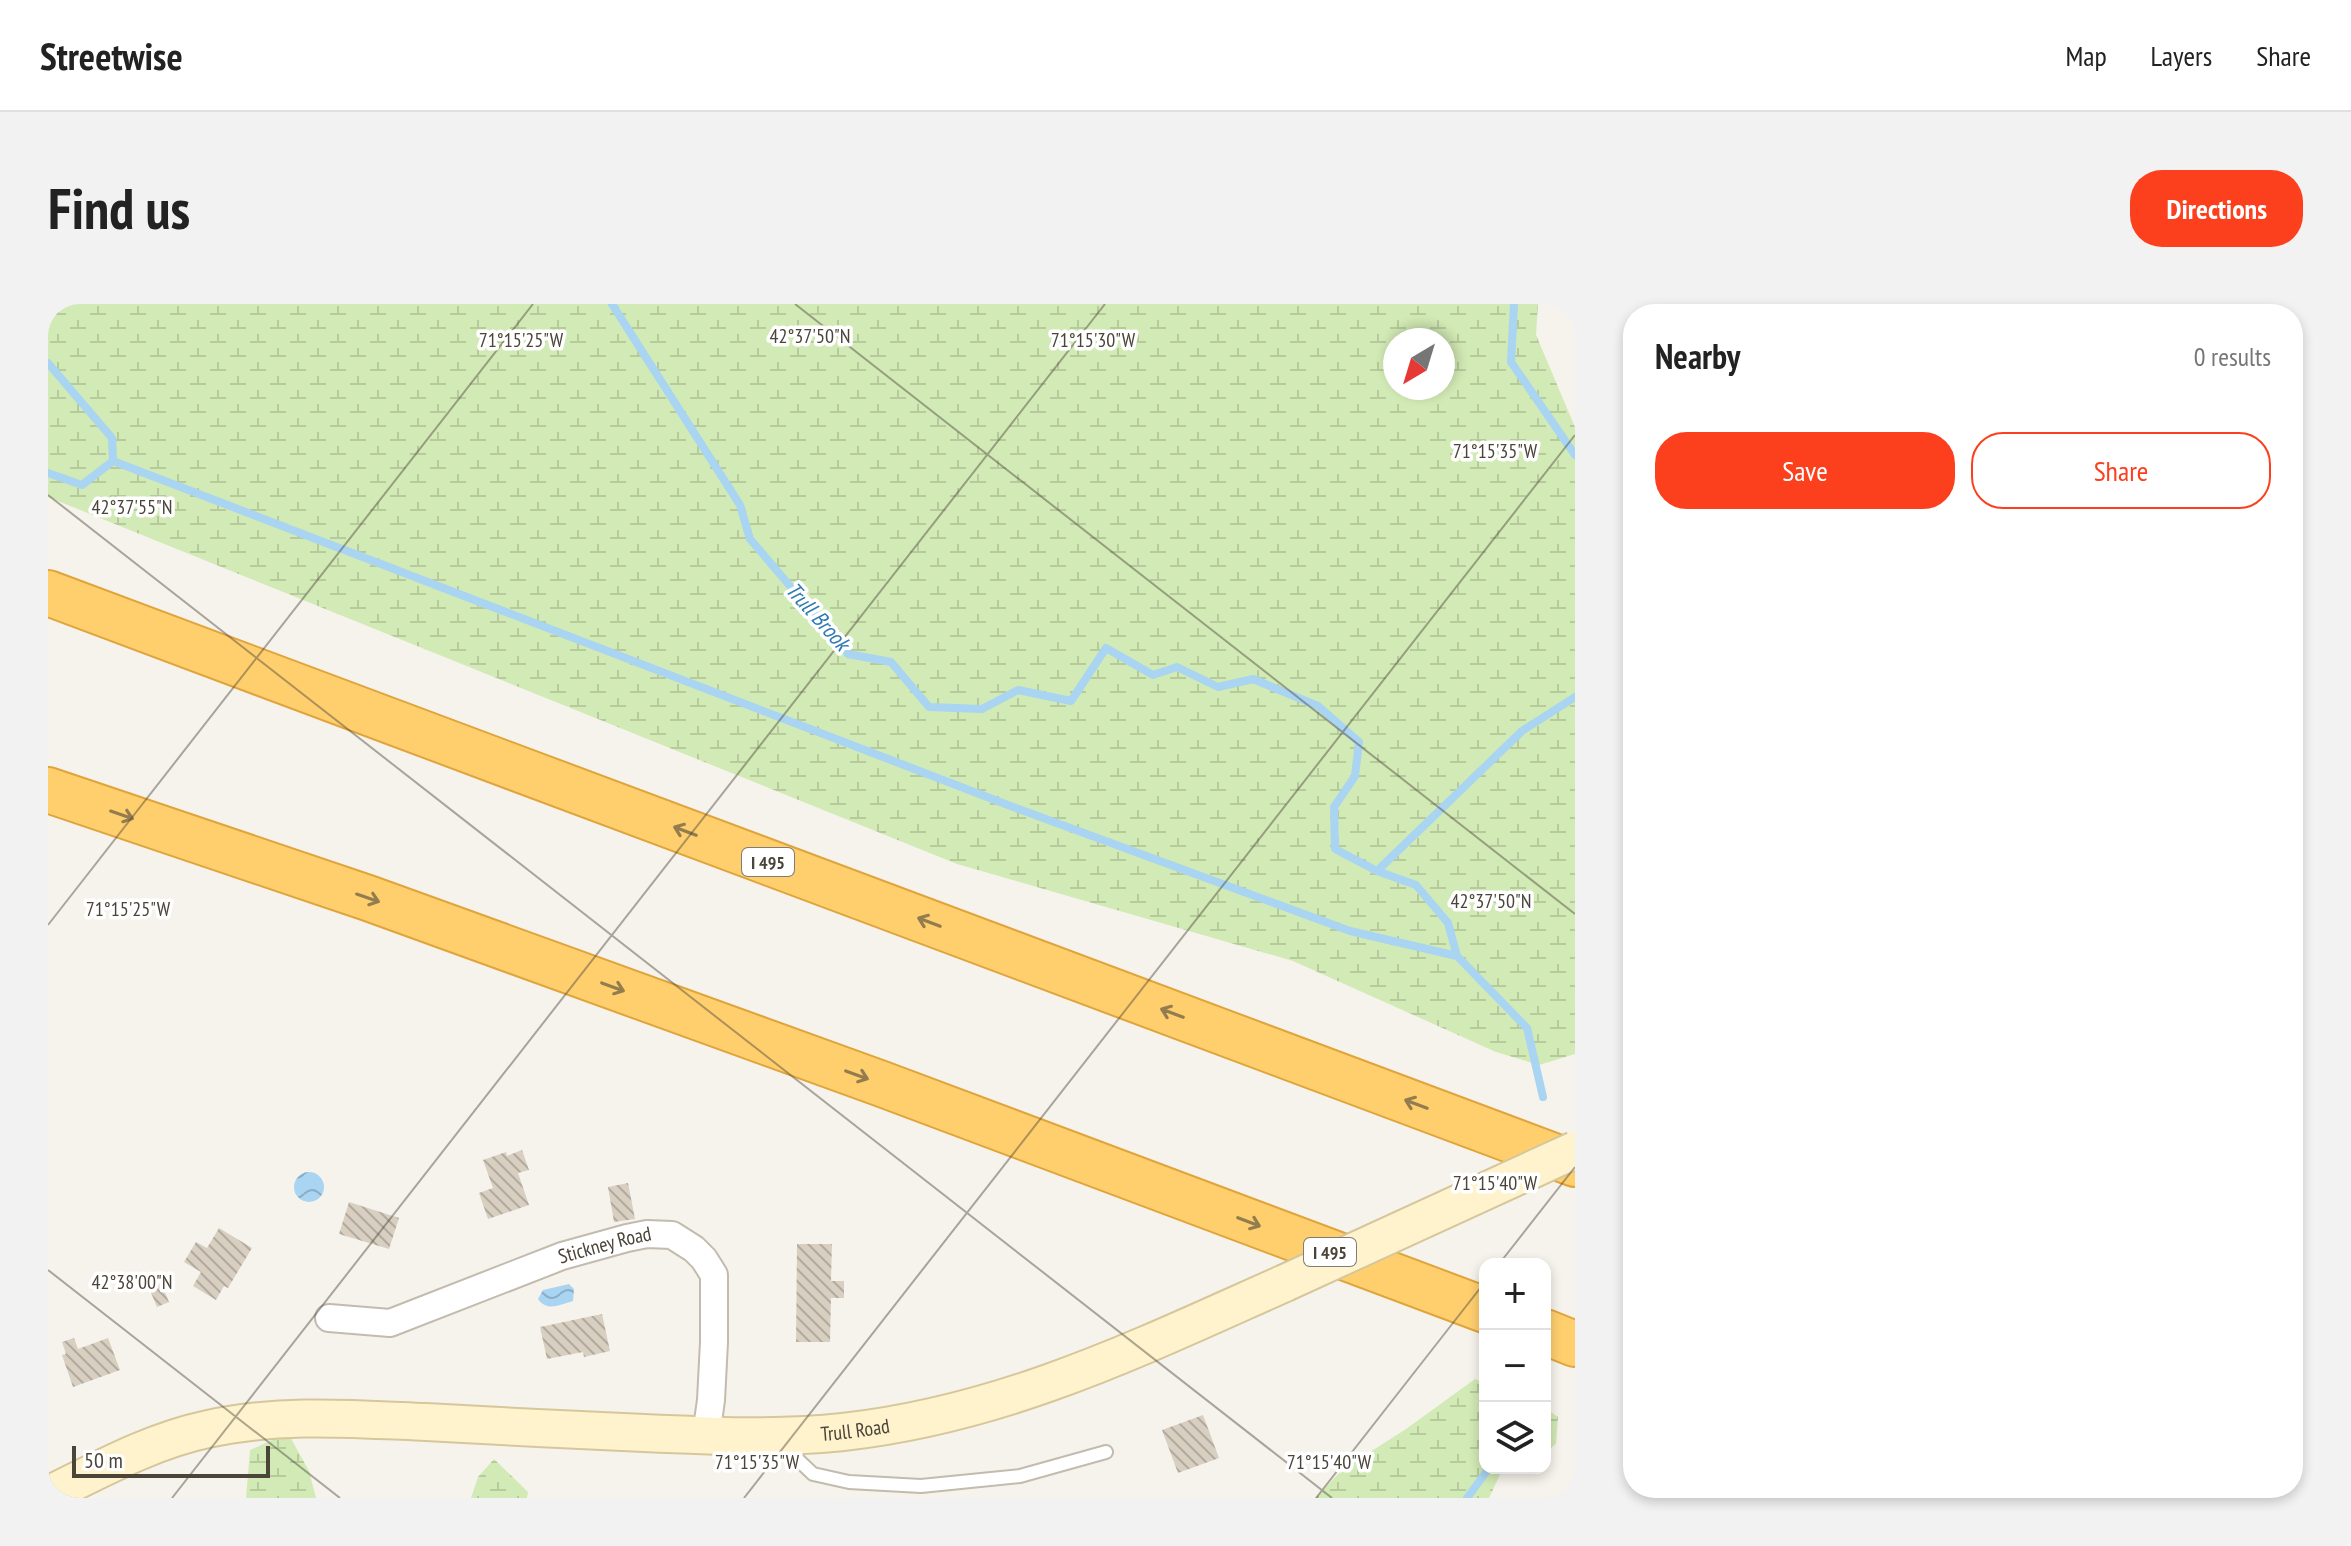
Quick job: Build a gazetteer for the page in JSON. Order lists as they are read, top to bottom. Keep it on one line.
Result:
{"streets":{"highway":["I 495"],"street":["Stickney Road","Trull Road"]},"crossings":[["Stickney Road","Trull Road"]],"water":["Trull Brook"],"scale_bar":"50 m","north":"bottom left","page":{"header":"Streetwise","nav":["Map","Layers","Share"],"buttons":["Directions",["Save","Share"]],"title":"Find us","heading":["Nearby","0 results"],"map_buttons":["+","−"],"scale":"50 m"},"coordinates":["42°37'50\"N","71°15'25\"W","71°15'30\"W","71°15'35\"W","42°37'55\"N","71°15'40\"W","42°38'00\"N"]}
